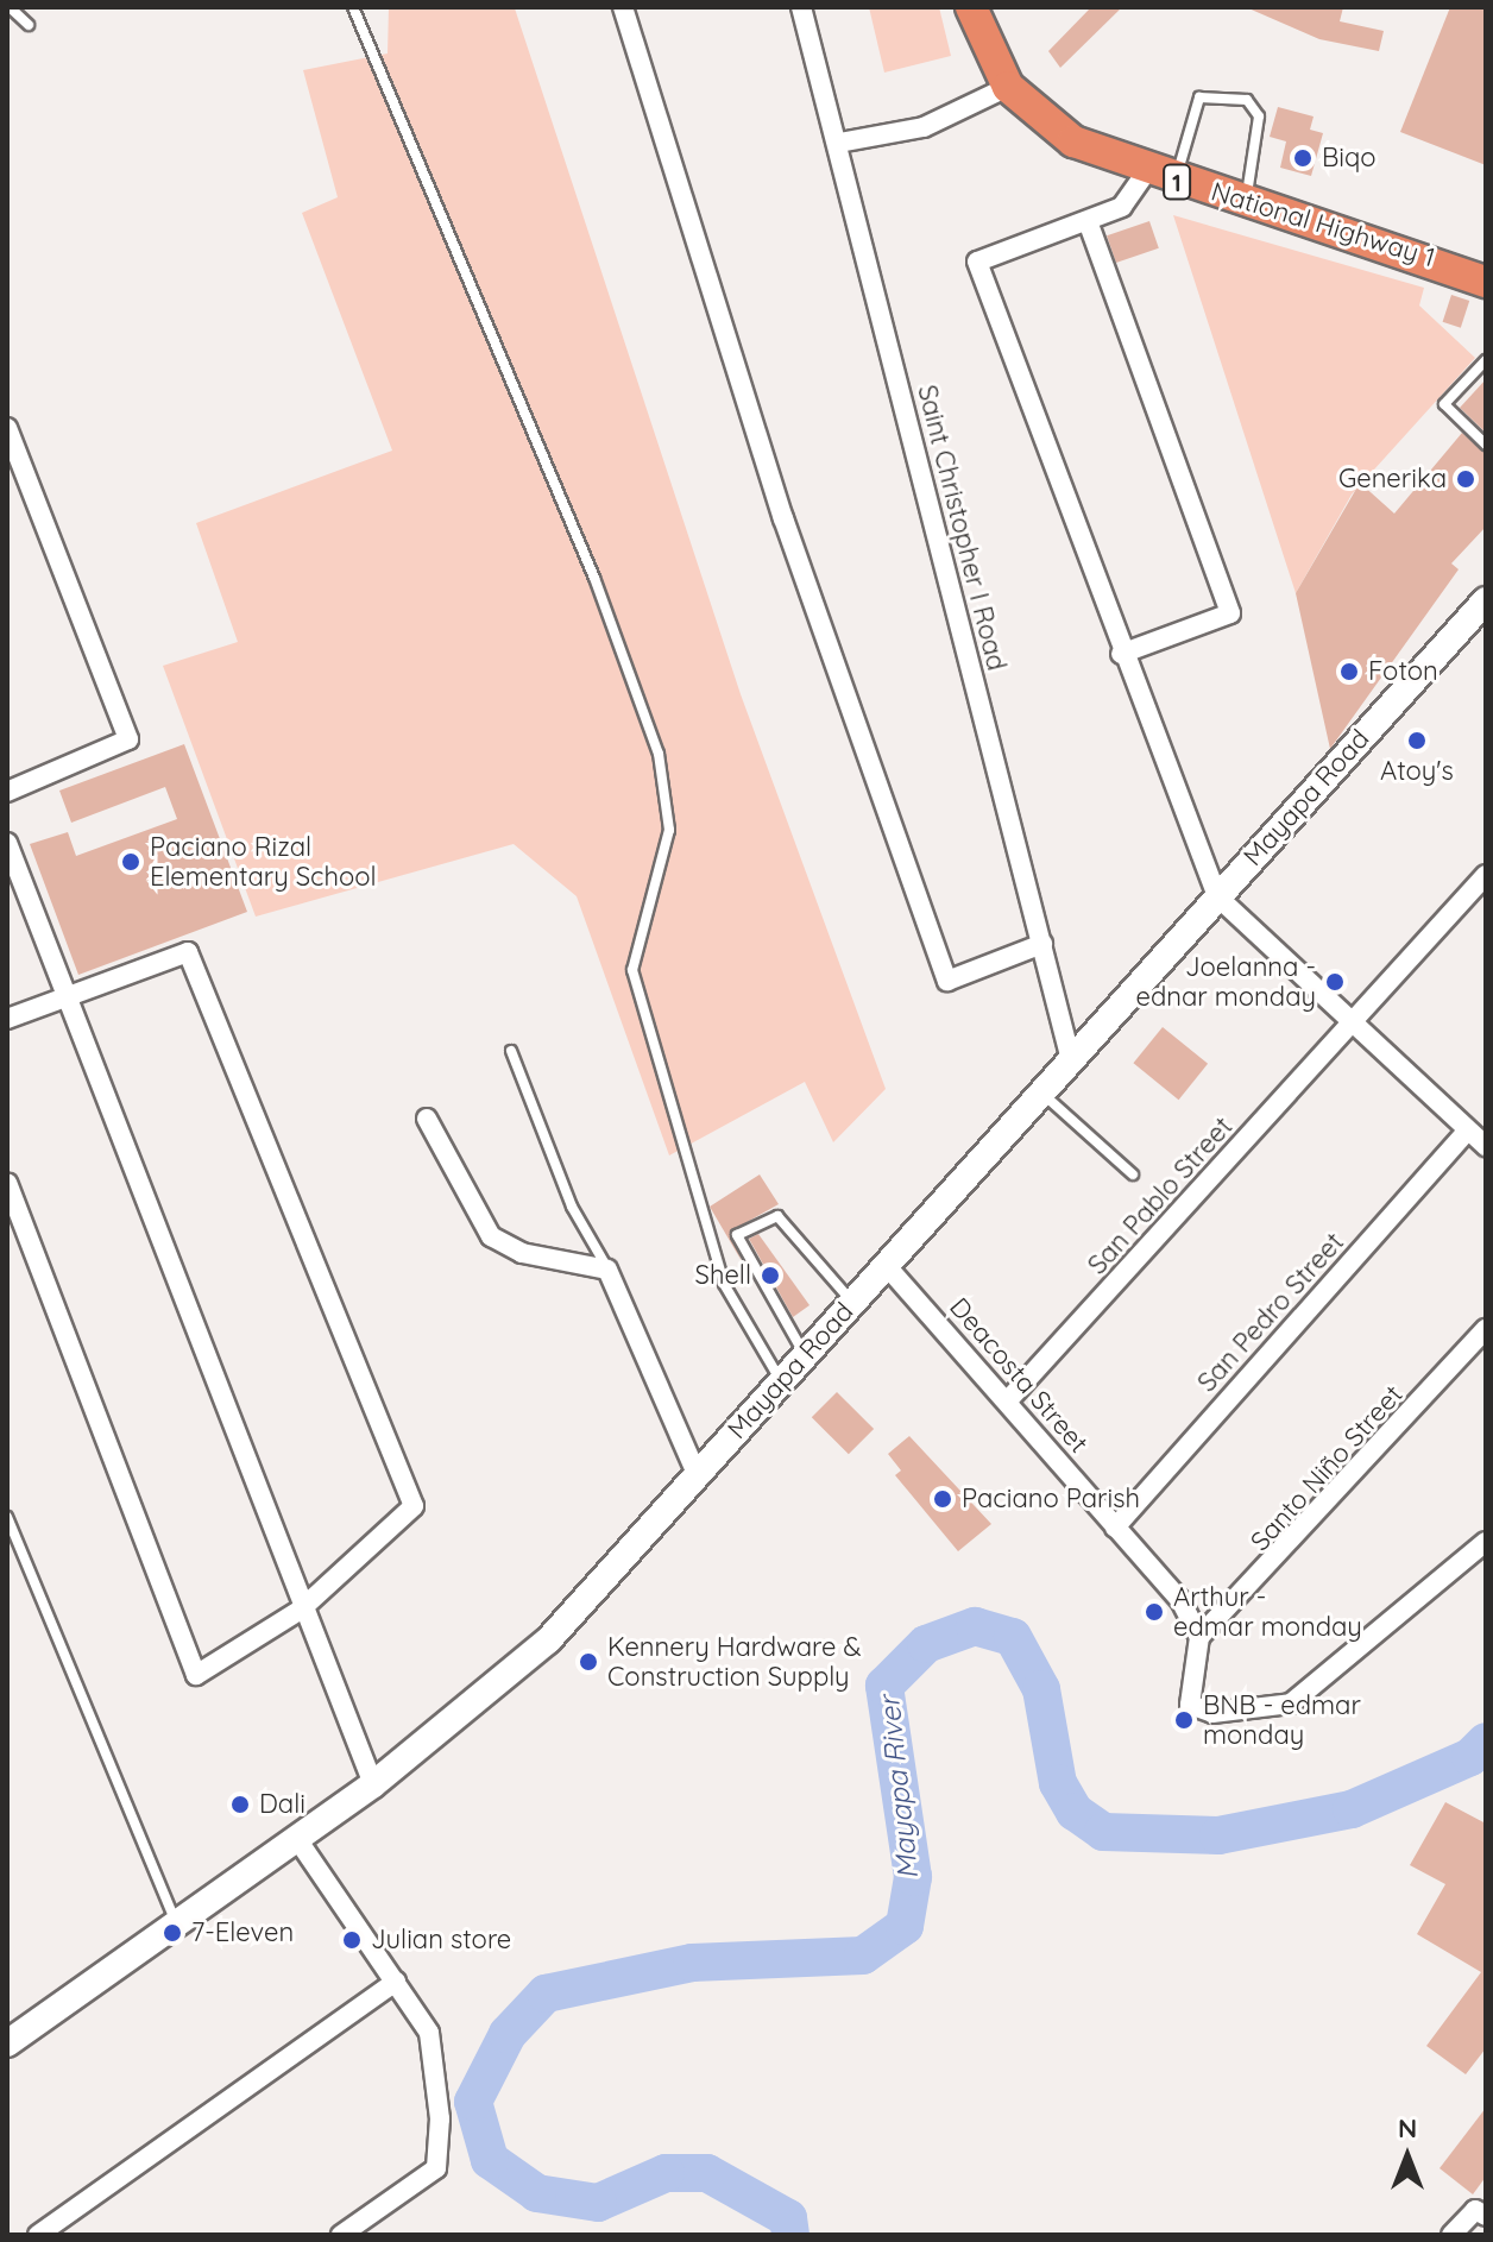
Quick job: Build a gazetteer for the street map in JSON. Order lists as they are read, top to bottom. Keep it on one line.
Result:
{"streets":{"highway":["1","National Highway 1"],"main road":["Mayapa Road"],"street":["Saint Christopher I Road","San Pablo Street","San Pedro Street","Deacosta Street","Santo Niño Street"]},"crossings":[["Saint Christopher I Road","Mayapa Road"],["Mayapa Road","Deacosta Street"],["San Pablo Street","Deacosta Street"],["San Pedro Street","Deacosta Street"],["Deacosta Street","Santo Niño Street"]],"water":["Mayapa River"],"places":["Biqo","Generika","Foton","Atoy's","Paciano Rizal Elementary School","Joelanna - ednar monday","Shell","Paciano Parish","Arthur - edmar monday","Kennery Hardware & Construction Supply","BNB - edmar monday","Dali","7-Eleven","Julian store"],"north":"top"}
